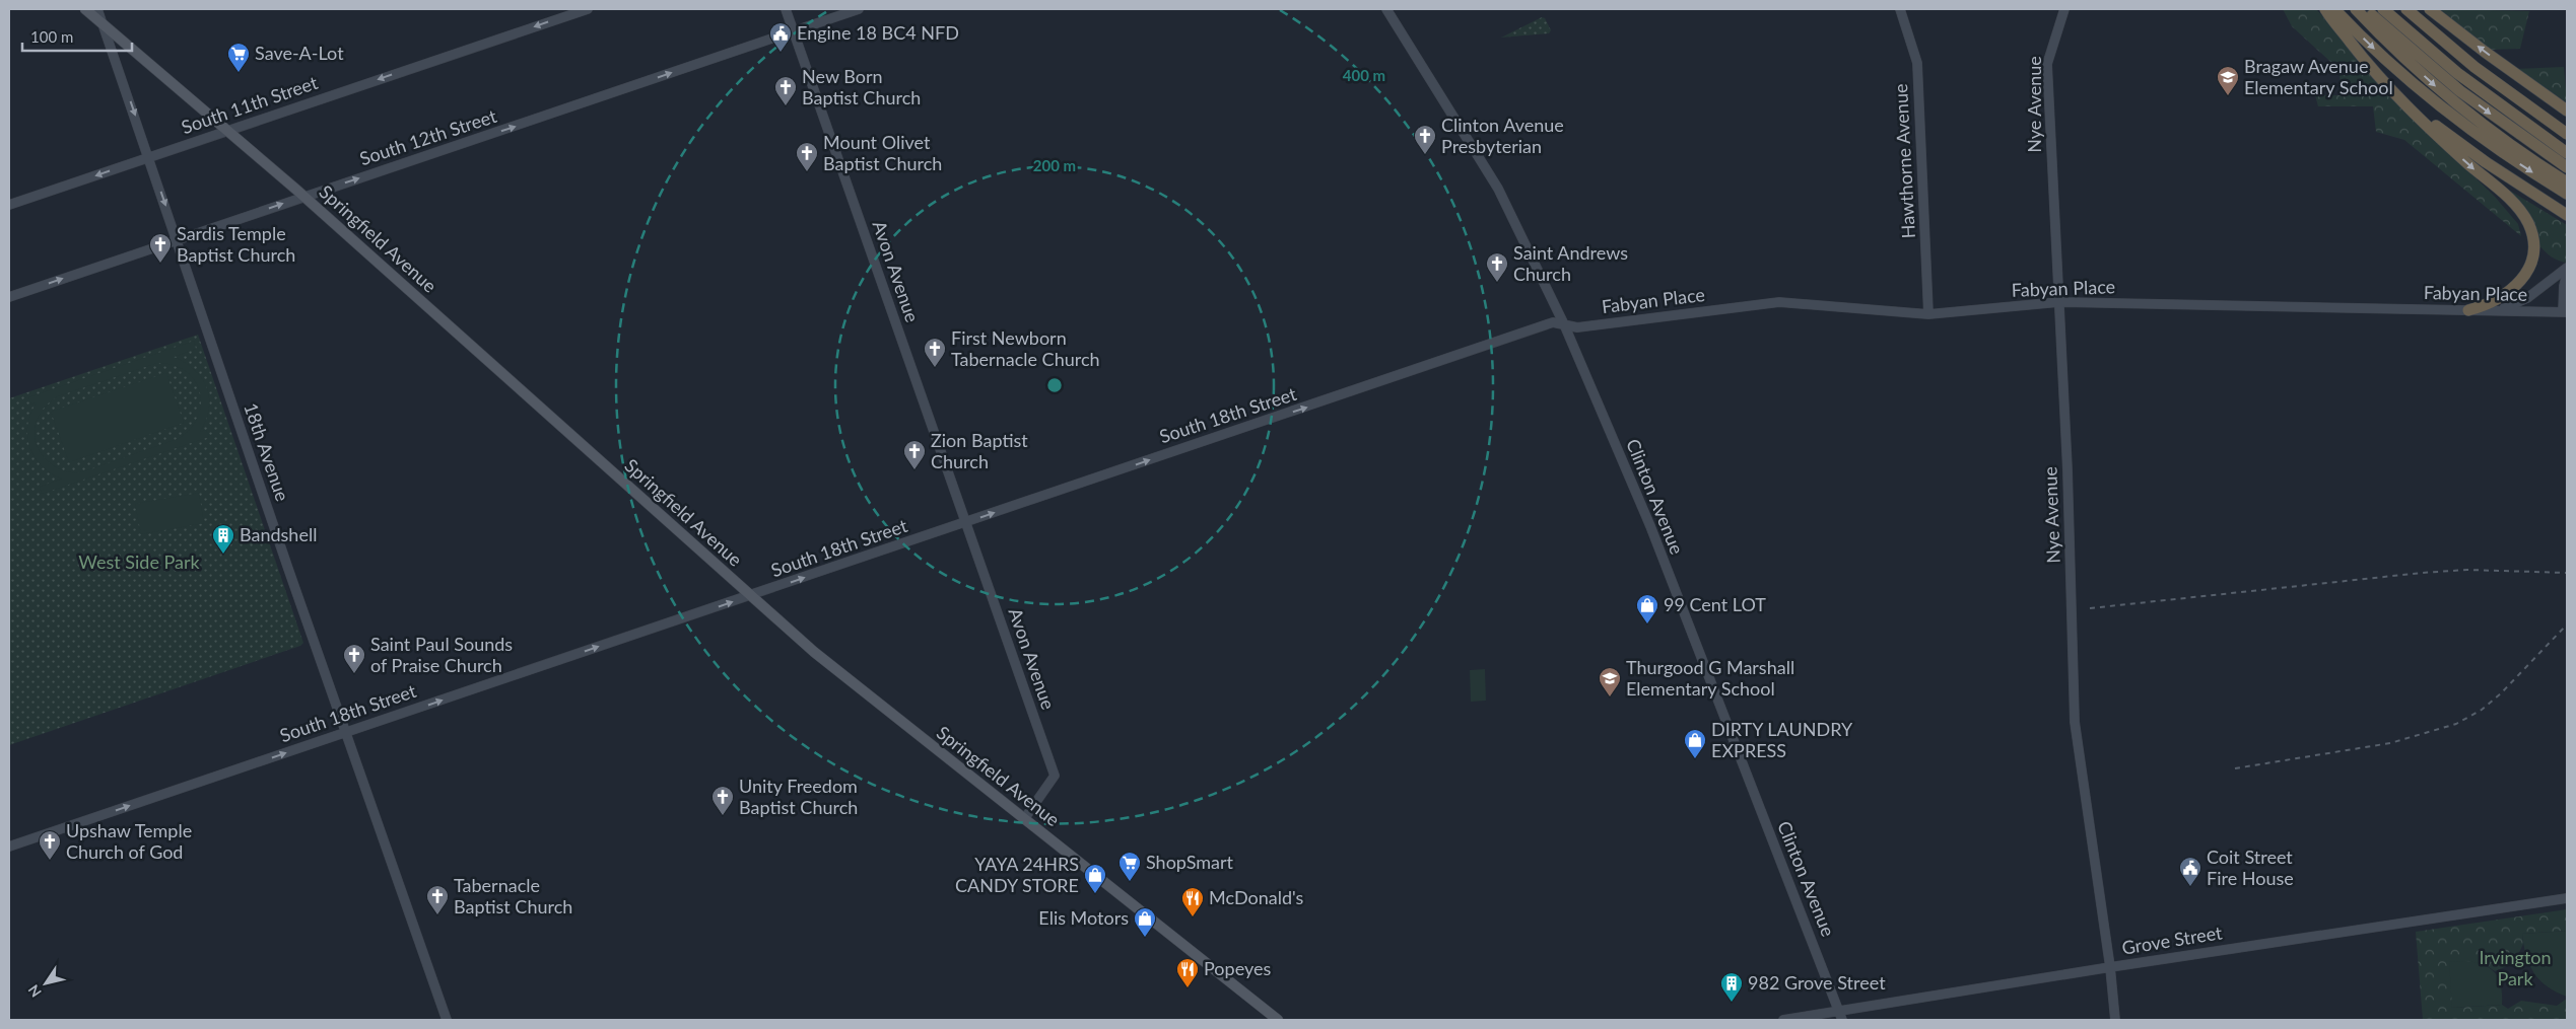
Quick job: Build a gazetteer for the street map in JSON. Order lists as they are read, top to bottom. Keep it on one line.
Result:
{"streets":{"main road":["Springfield Avenue"],"street":["Nye Avenue","South 11th Street","South 12th Street","Hawthorne Avenue","Avon Avenue","Fabyan Place","South 18th Street","18th Avenue","Clinton Avenue","Grove Street"]},"crossings":[["Nye Avenue","Fabyan Place"],["Nye Avenue","Grove Street"],["South 11th Street","Springfield Avenue"],["South 11th Street","18th Avenue"],["South 12th Street","Springfield Avenue"],["South 12th Street","Avon Avenue"],["South 12th Street","18th Avenue"],["Hawthorne Avenue","Fabyan Place"],["Springfield Avenue","Avon Avenue"],["Springfield Avenue","South 18th Street"],["Springfield Avenue","18th Avenue"],["Avon Avenue","South 18th Street"],["Fabyan Place","South 18th Street"],["Fabyan Place","Clinton Avenue"],["South 18th Street","18th Avenue"],["South 18th Street","Clinton Avenue"],["Clinton Avenue","Grove Street"]],"one_way":["South 11th Street","South 12th Street","South 18th Street"],"parks":["West Side Park","Irvington Park"],"places":{"public building":["Engine 18 BC4 NFD","Coit Street Fire House"],"supermarket":["Save-A-Lot","ShopSmart"],"school or university":["Bragaw Avenue Elementary School","Thurgood G Marshall Elementary School"],"church":["New Born Baptist Church","Clinton Avenue Presbyterian","Mount Olivet Baptist Church","Sardis Temple Baptist Church","Saint Andrews Church","First Newborn Tabernacle Church","Zion Baptist Church","Saint Paul Sounds of Praise Church","Unity Freedom Baptist Church","Upshaw Temple Church of God","Tabernacle Baptist Church"],"building":["Bandshell","982 Grove Street"],"shop":["99 Cent LOT","DIRTY LAUNDRY EXPRESS","YAYA 24HRS CANDY STORE","Elis Motors"],"restaurant":["McDonald's","Popeyes"]},"scale_bar":"100 m","north":"bottom left","rings":["400 m","200 m"]}
